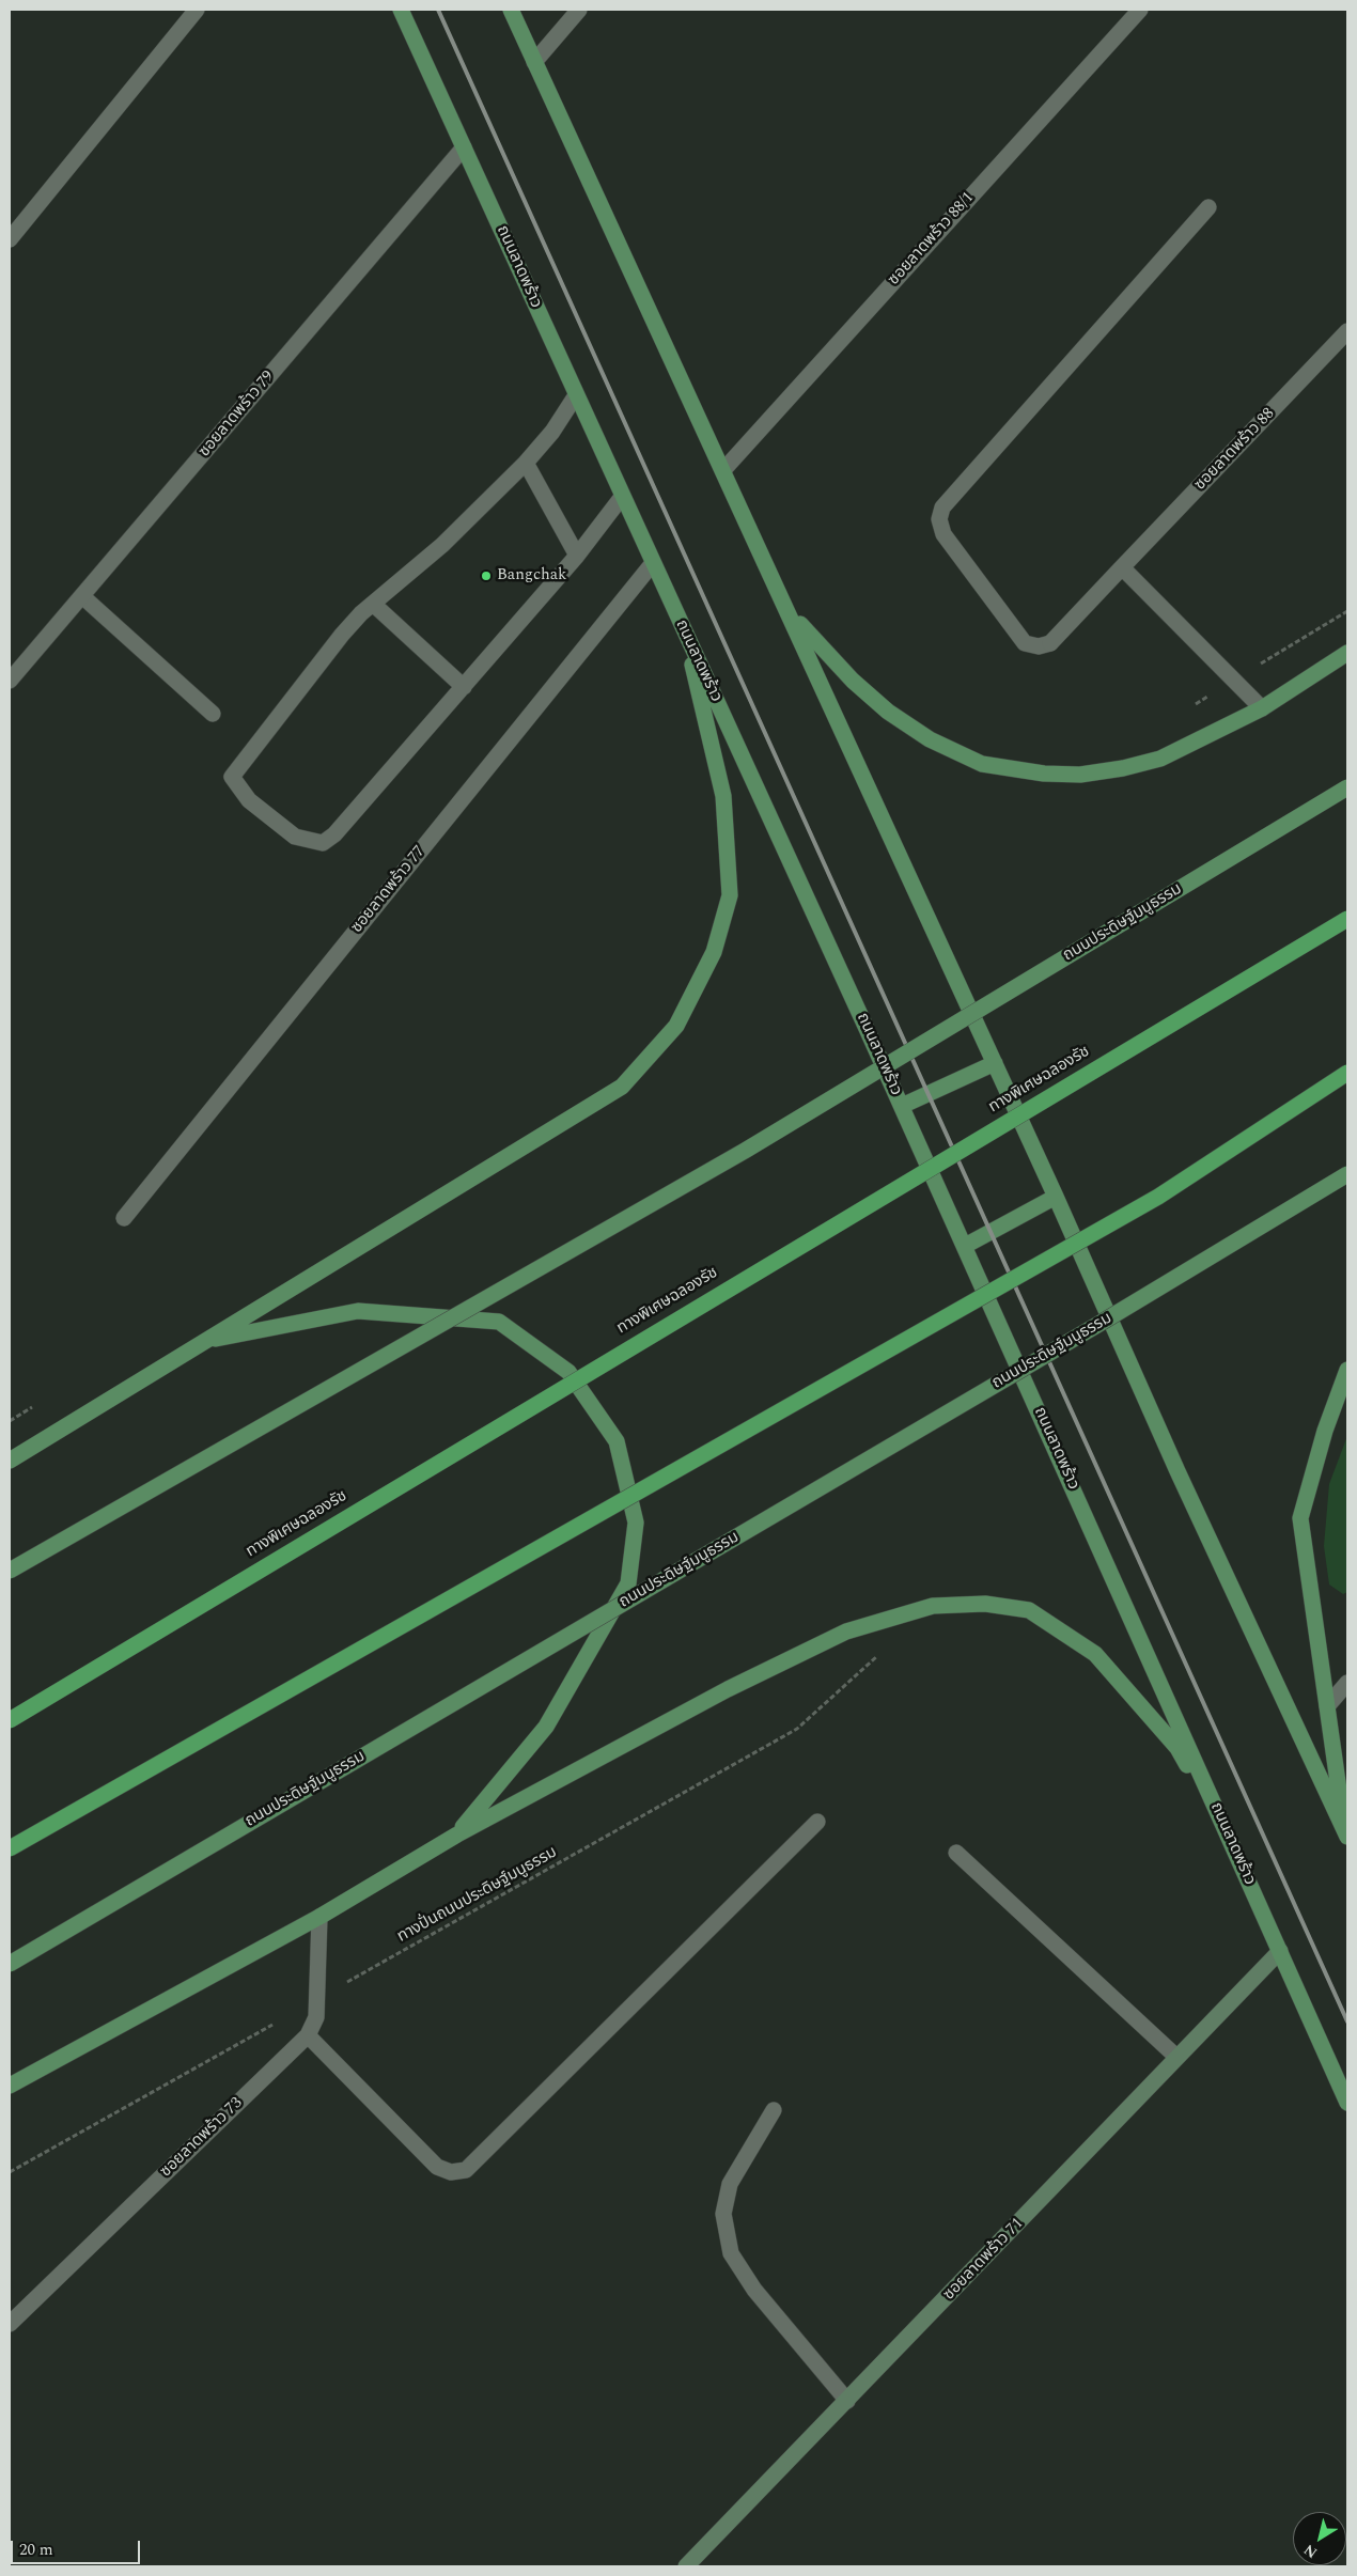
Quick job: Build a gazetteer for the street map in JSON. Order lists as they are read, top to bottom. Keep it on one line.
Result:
{"streets":{"highway":["ทางพิเศษฉลองรัช"],"main road":["ถนนลาดพร้าว","ถนนประดิษฐ์มนูธรรม"],"street":["ซอยลาดพร้าว 88/1","ซอยลาดพร้าว 79","ซอยลาดพร้าว 88","ซอยลาดพร้าว 77","ซอยลาดพร้าว 73","ซอยลาดพร้าว 71"],"path":["ทางปั่นถนนประดิษฐ์มนูธรรม"]},"crossings":[["ถนนลาดพร้าว","ซอยลาดพร้าว 79"],["ถนนลาดพร้าว","ซอยลาดพร้าว 77"],["ถนนลาดพร้าว","ซอยลาดพร้าว 71"],["ทางปั่นถนนประดิษฐ์มนูธรรม","ซอยลาดพร้าว 73"]],"places":["Bangchak"],"scale_bar":"20 m","north":"bottom left"}
